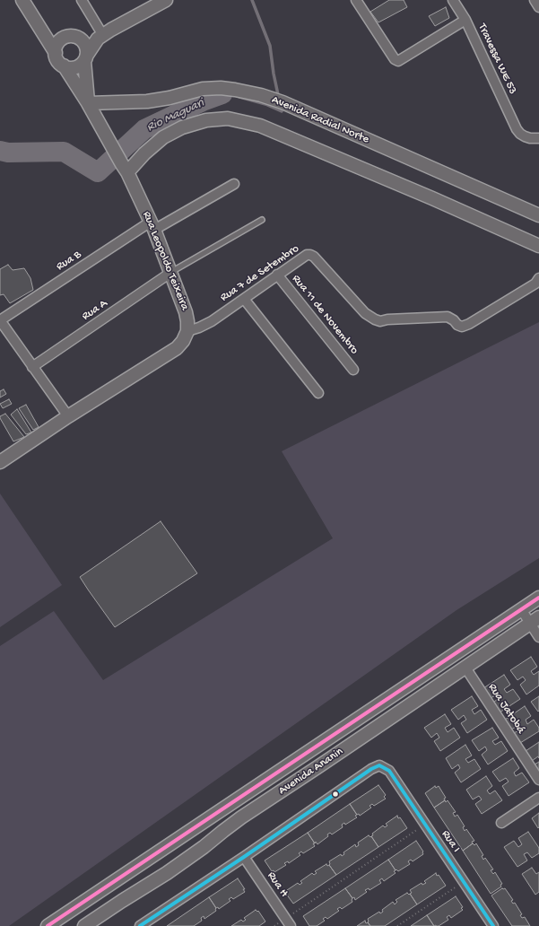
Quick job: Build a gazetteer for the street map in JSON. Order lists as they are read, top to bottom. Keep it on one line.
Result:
{"streets":{"main road":["Avenida Radial Norte","Rua Leopoldo Teixeira","Avenida Ananin"],"street":["Travessa WE 53","Rua B","Rua 7 de Setembro","Rua A","Rua 11 de Novembro","Rua Jatobá","Rua I","Rua H"]},"crossings":[["Avenida Radial Norte","Rua Leopoldo Teixeira"],["Rua B","Rua Leopoldo Teixeira"],["Rua Leopoldo Teixeira","Rua 7 de Setembro"],["Rua Leopoldo Teixeira","Rua A"],["Rua 7 de Setembro","Rua 11 de Novembro"],["Rua Jatobá","Avenida Ananin"],["Rua I","Rua H"]],"water":["Rio Maguari"]}
